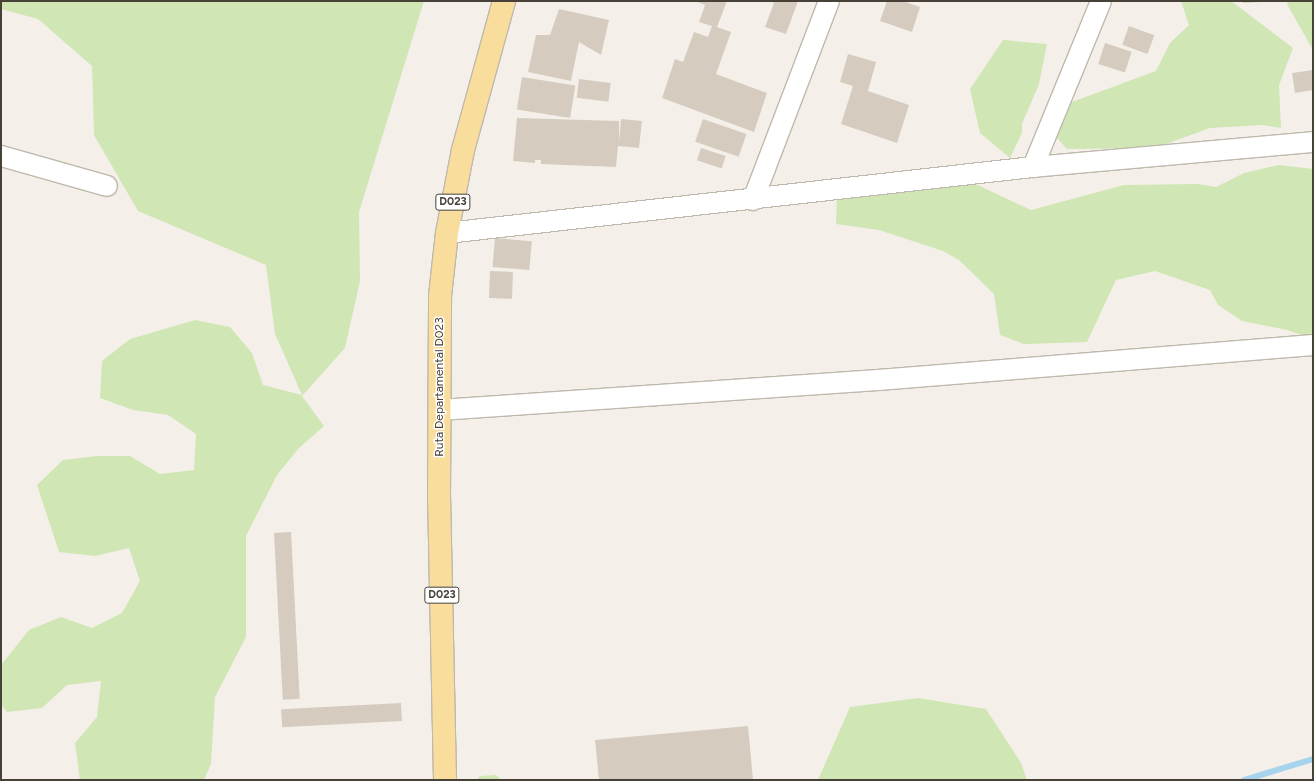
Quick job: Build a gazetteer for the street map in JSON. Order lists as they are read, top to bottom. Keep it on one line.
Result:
{"streets":{"main road":["D023","Ruta Departamental D023"]}}
